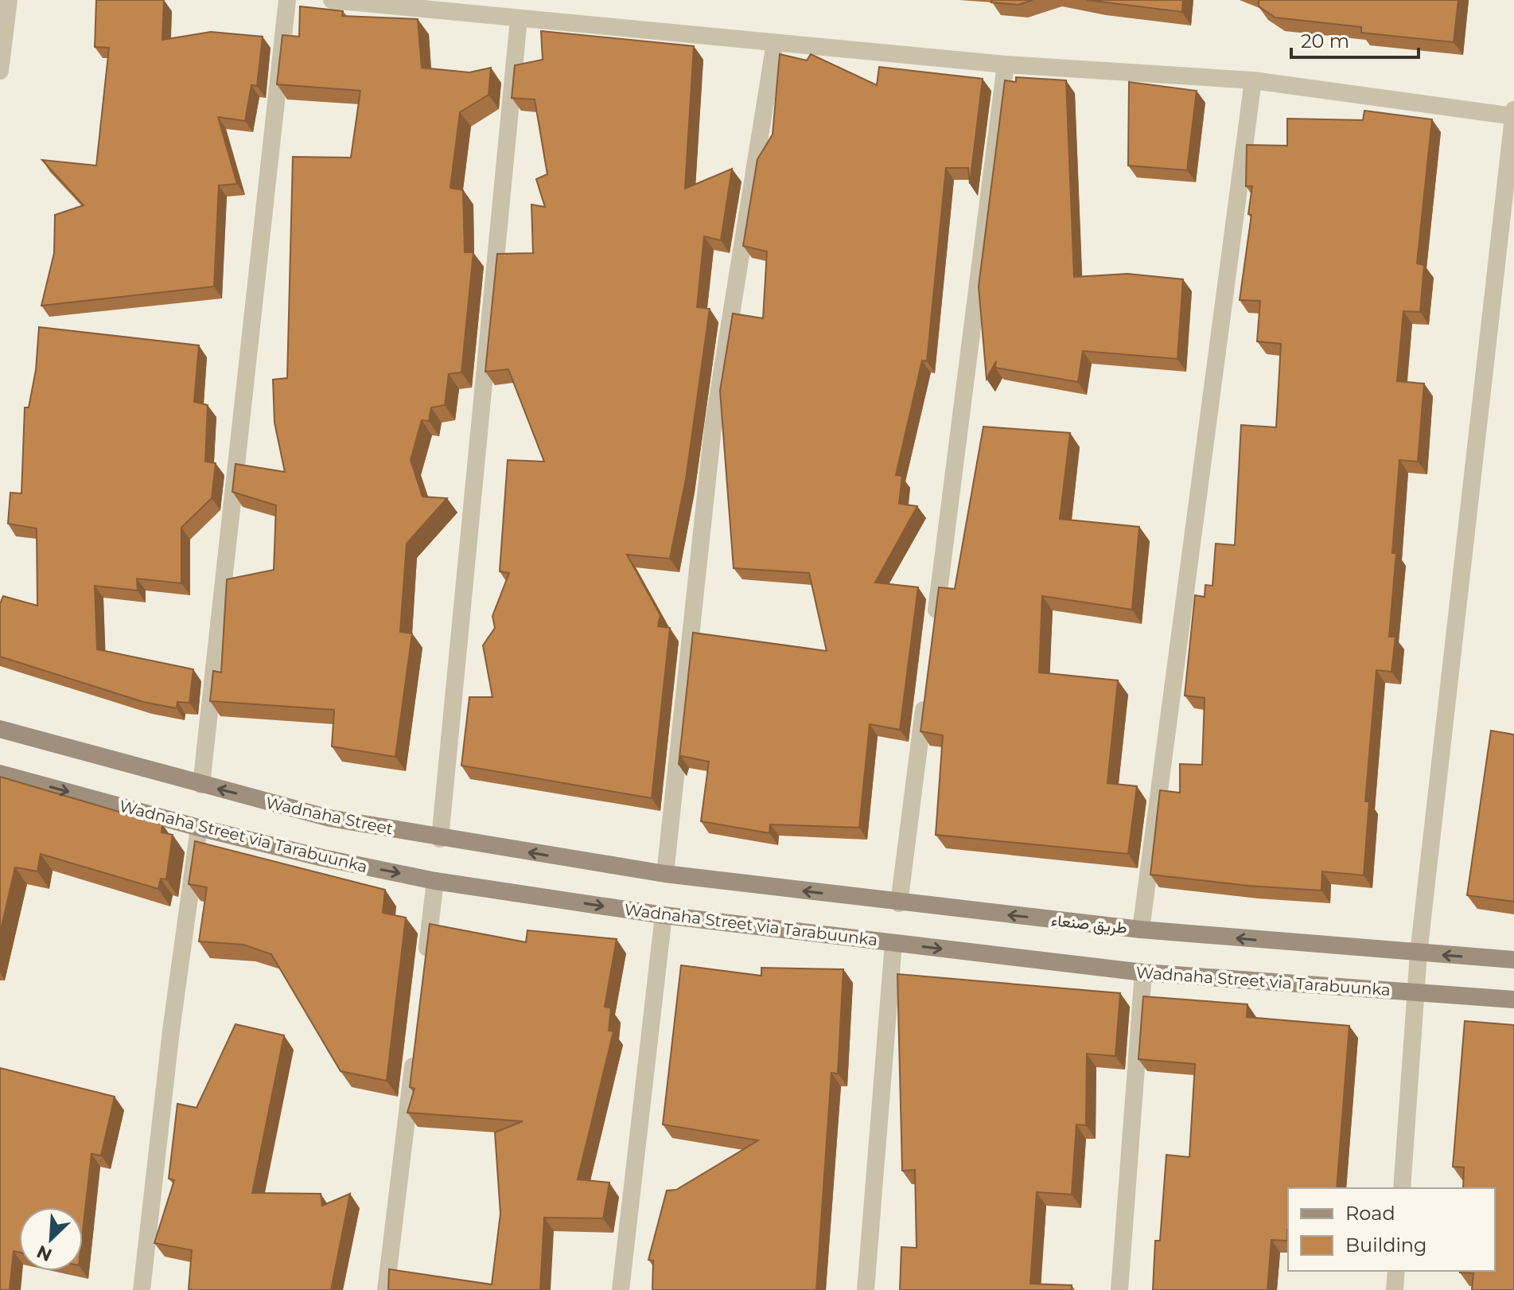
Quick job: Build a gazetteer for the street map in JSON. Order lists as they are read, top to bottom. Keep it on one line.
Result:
{"streets":{"main road":["Wadnaha Street","Wadnaha Street via Tarabuunka","طريق صنعاء"]},"crossings":[["Wadnaha Street","طريق صنعاء"]],"one_way":["Wadnaha Street","Wadnaha Street via Tarabuunka","طريق صنعاء"],"legend":["Road","Building"],"scale_bar":"20 m","north":"bottom left"}
